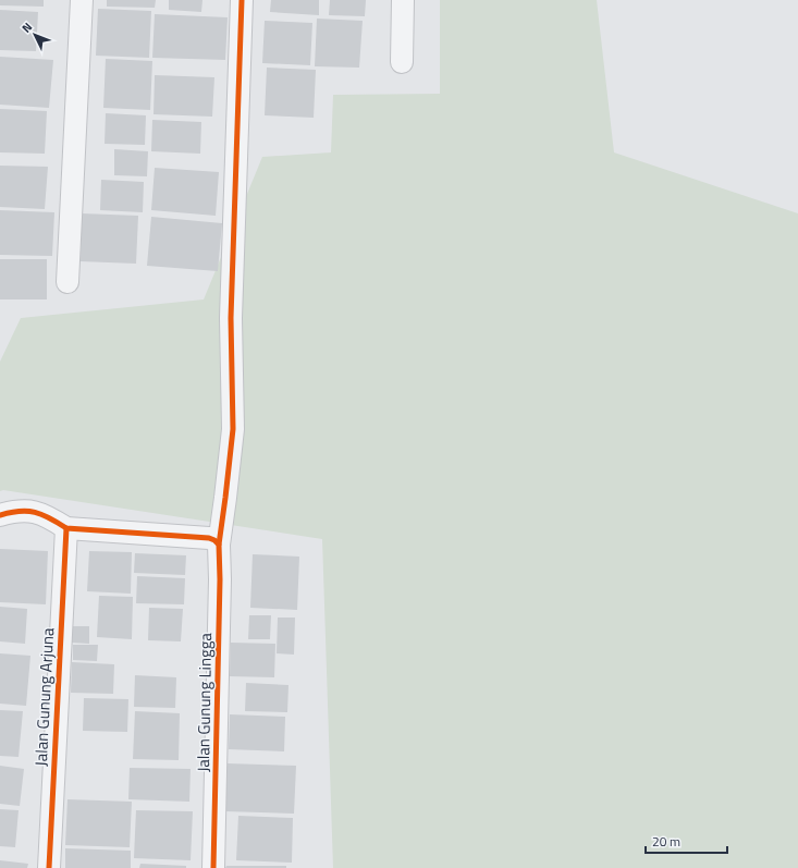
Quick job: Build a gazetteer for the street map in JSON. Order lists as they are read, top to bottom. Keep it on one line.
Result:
{"streets":{"street":["Jalan Gunung Arjuna","Jalan Gunung Lingga"]},"scale_bar":"20 m","north":"top left"}
